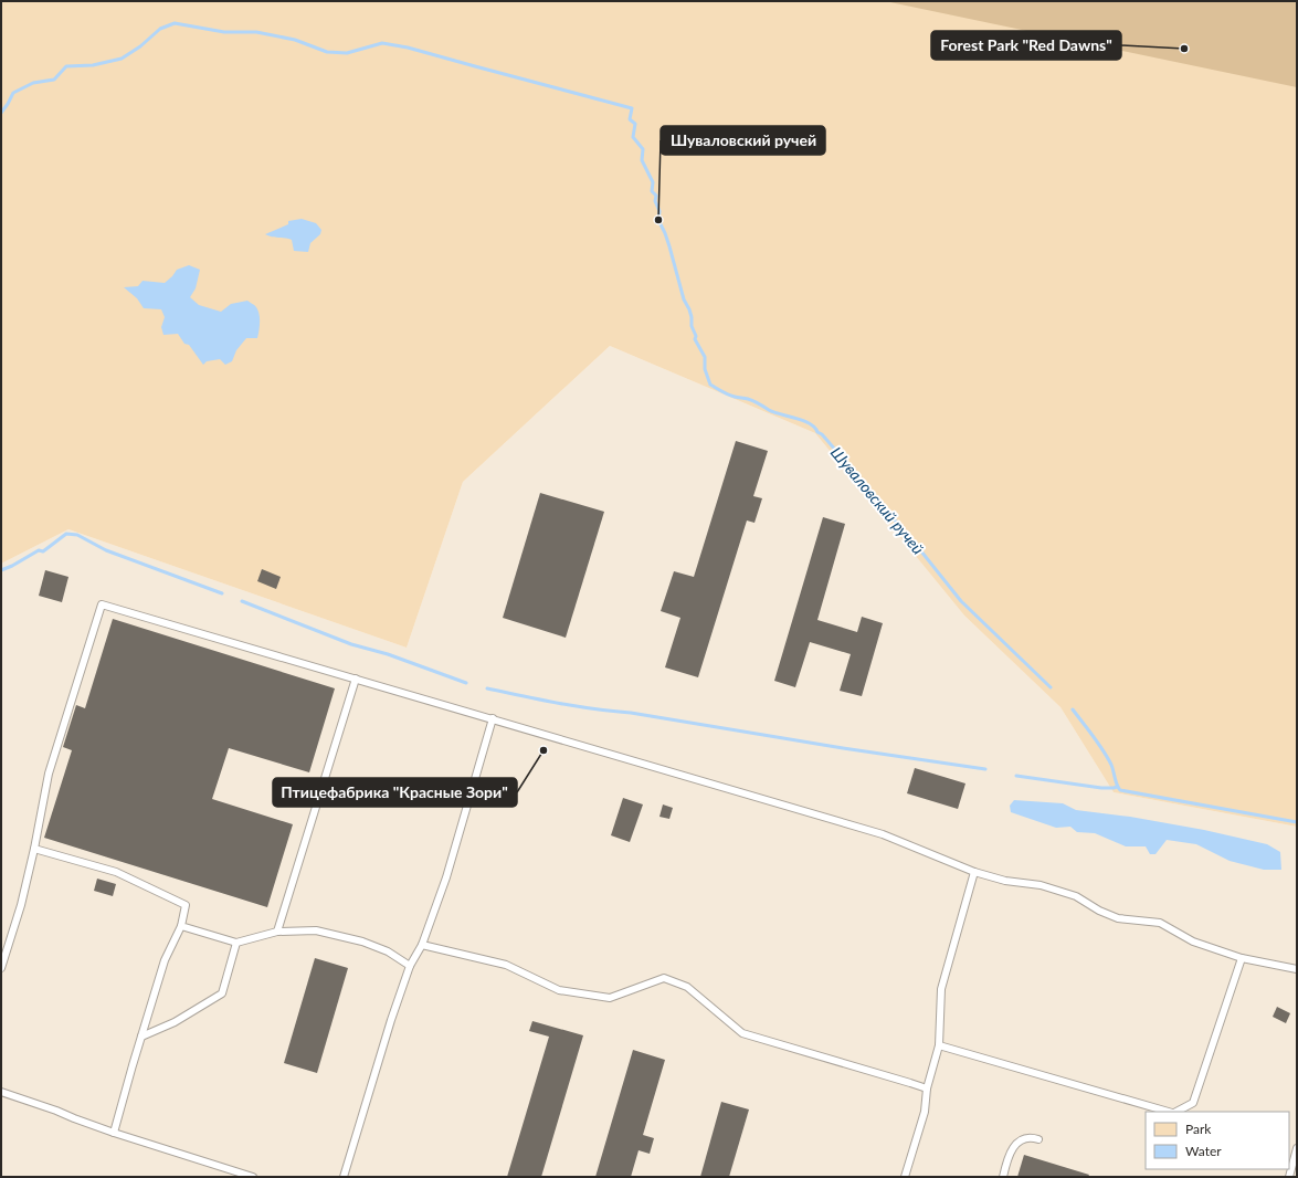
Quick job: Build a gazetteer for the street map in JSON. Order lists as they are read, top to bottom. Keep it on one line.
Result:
{"water":["Шуваловский ручей"],"places":["Forest Park \"Red Dawns\"","Шуваловский ручей","Птицефабрика \"Красные Зори\""],"legend":["Park","Water"]}
